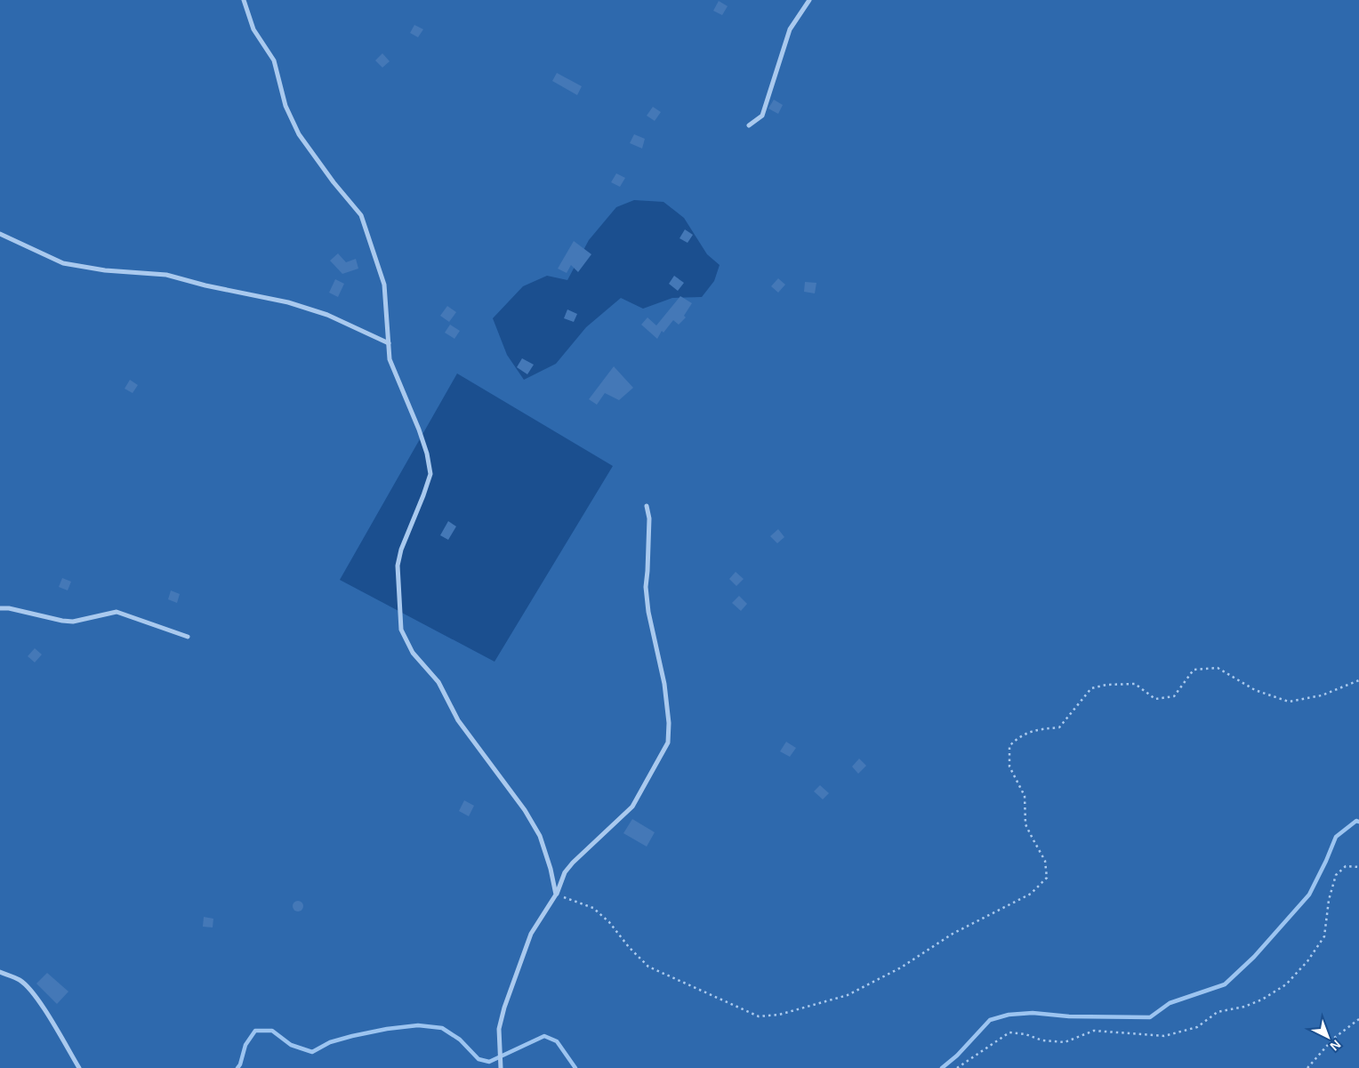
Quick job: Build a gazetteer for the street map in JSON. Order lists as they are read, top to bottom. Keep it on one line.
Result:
{"north":"bottom right"}
